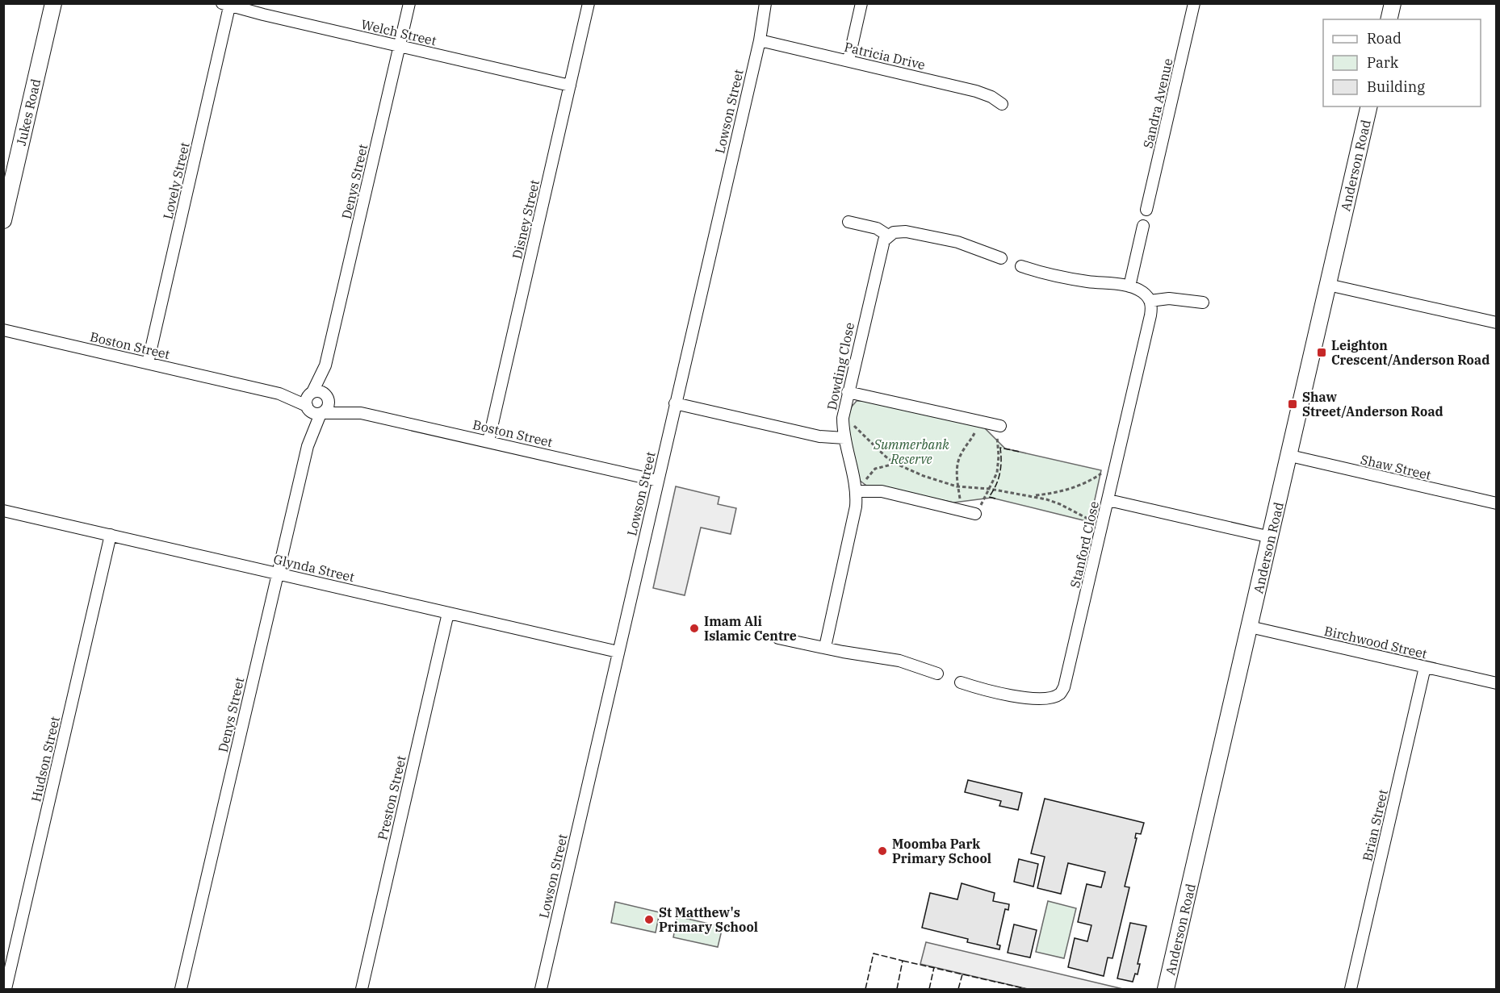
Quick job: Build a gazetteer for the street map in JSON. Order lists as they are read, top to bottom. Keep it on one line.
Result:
{"streets":{"street":["Welch Street","Patricia Drive","Sandra Avenue","Lowson Street","Jukes Road","Anderson Road","Lovely Street","Denys Street","Disney Street","Boston Street","Dowding Close","Shaw Street","Stanford Close","Glynda Street","Birchwood Street","Hudson Street","Preston Street","Brian Street"]},"crossings":[["Welch Street","Lovely Street"],["Welch Street","Denys Street"],["Welch Street","Disney Street"],["Patricia Drive","Lowson Street"],["Lowson Street","Boston Street"],["Lowson Street","Glynda Street"],["Anderson Road","Shaw Street"],["Anderson Road","Birchwood Street"],["Lovely Street","Boston Street"],["Denys Street","Boston Street"],["Denys Street","Glynda Street"],["Disney Street","Boston Street"],["Glynda Street","Hudson Street"],["Glynda Street","Preston Street"],["Birchwood Street","Brian Street"]],"parks":["Summerbank Reserve"],"places":{"transit":["Leighton Crescent/Anderson Road","Shaw Street/Anderson Road"],"other":["Imam Ali Islamic Centre","Moomba Park Primary School","St Matthew's Primary School"]},"legend":["Road","Park","Building"]}
